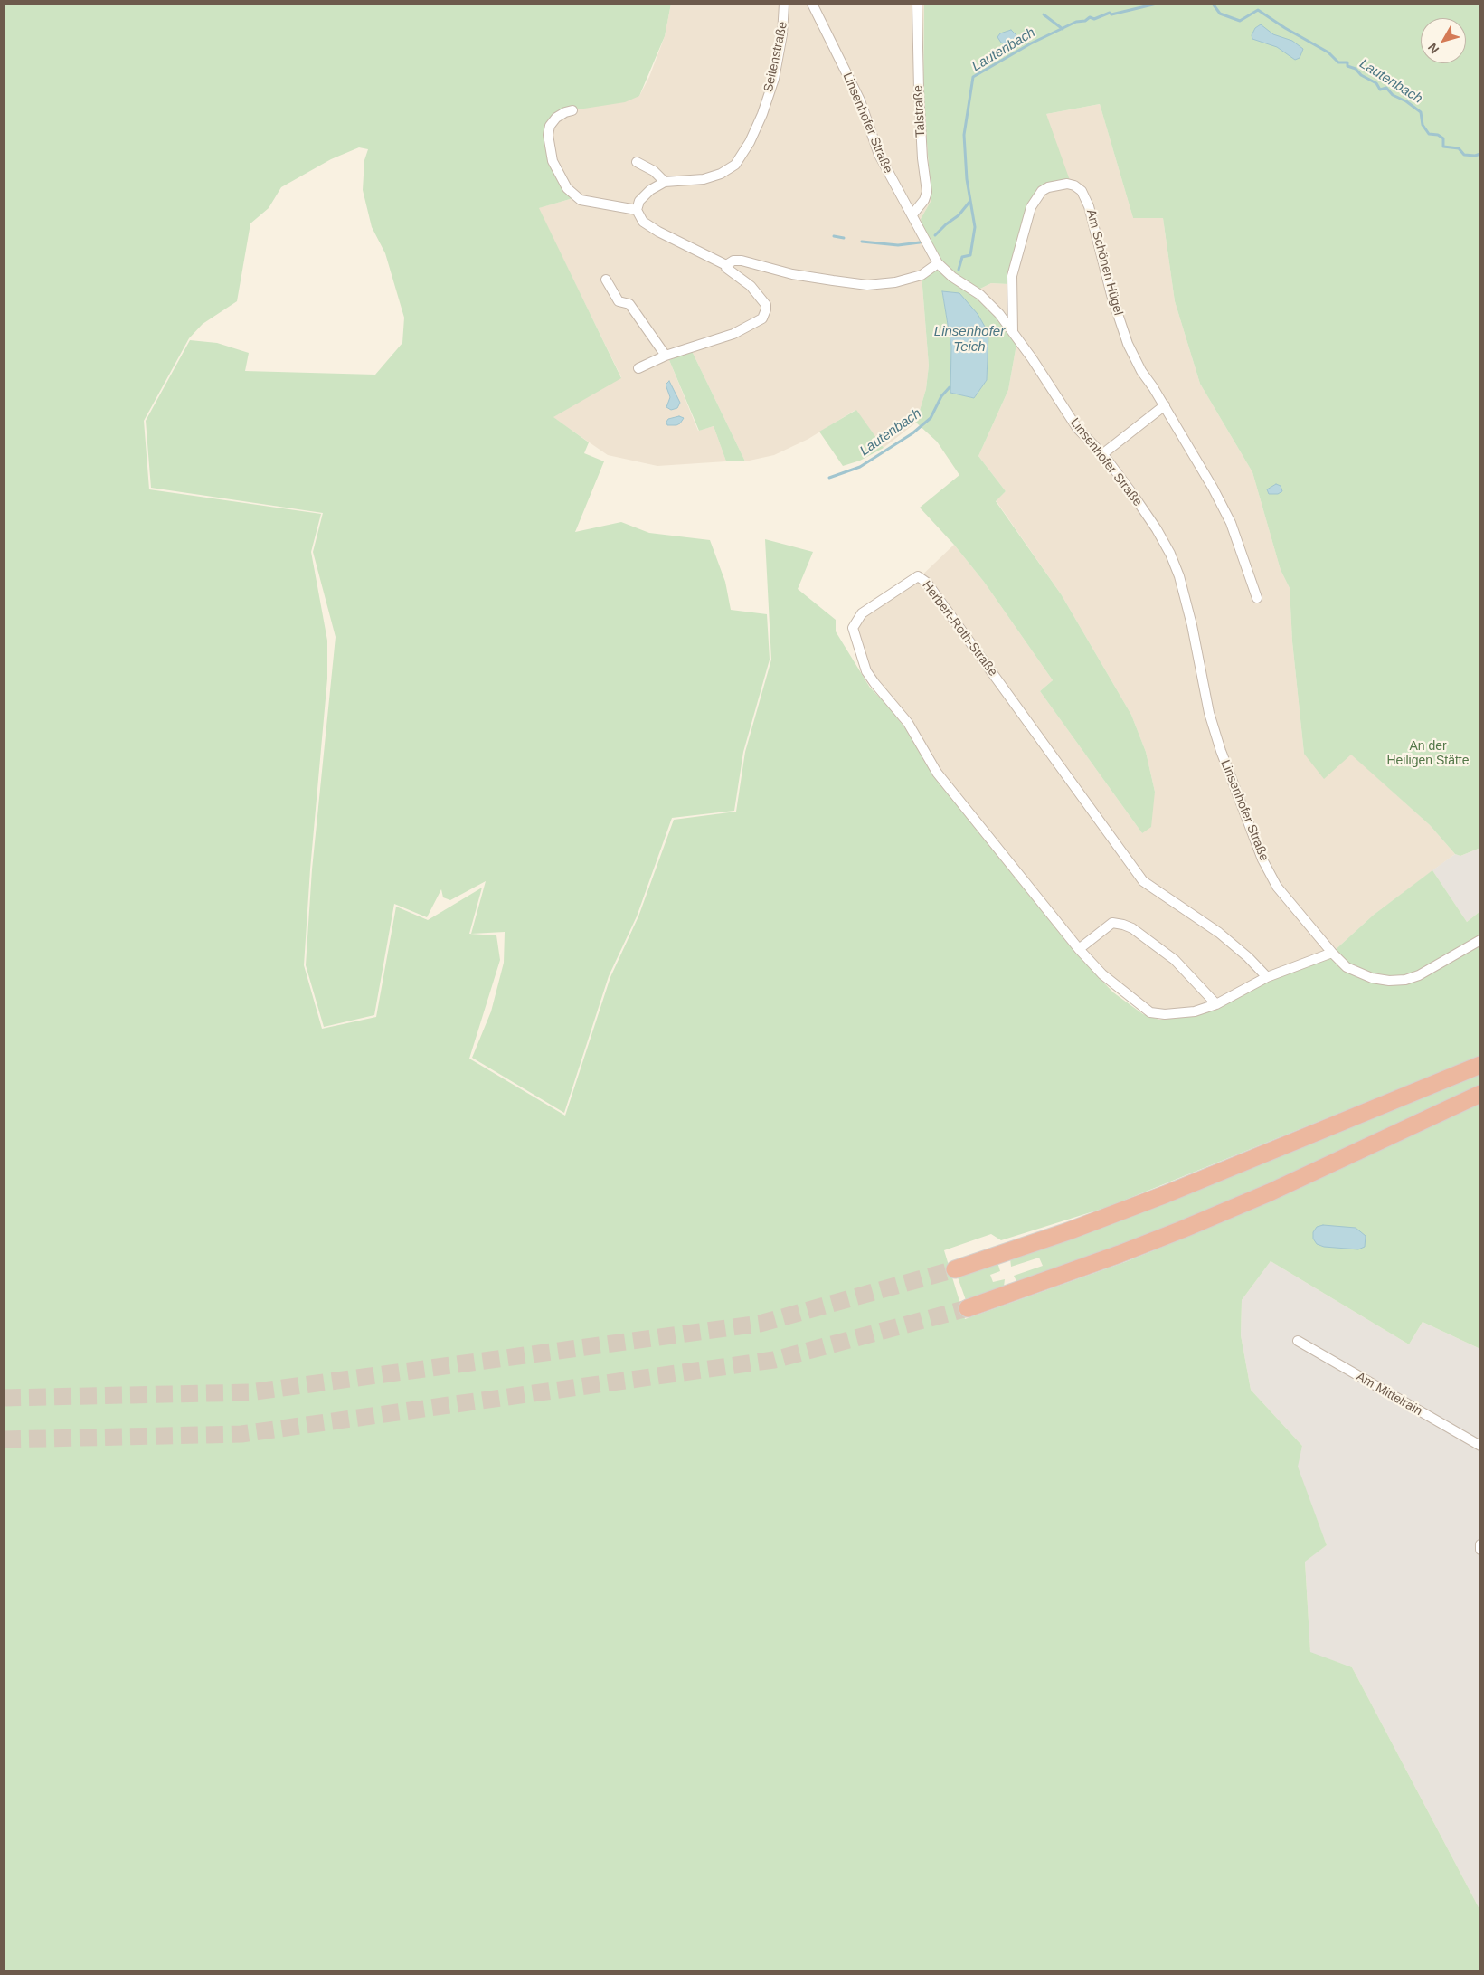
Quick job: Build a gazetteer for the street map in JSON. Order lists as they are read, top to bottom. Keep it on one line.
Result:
{"streets":{"street":["Seitenstraße","Talstraße","Linsenhofer Straße","Am Schönen Hügel","Herbert-Roth-Straße","Am Mittelrain"]},"crossings":[["Talstraße","Linsenhofer Straße"],["Linsenhofer Straße","Am Schönen Hügel"],["Linsenhofer Straße","Herbert-Roth-Straße"]],"water":["Lautenbach","Linsenhofer Teich"],"parks":["An der Heiligen Stätte"],"north":"bottom left"}
